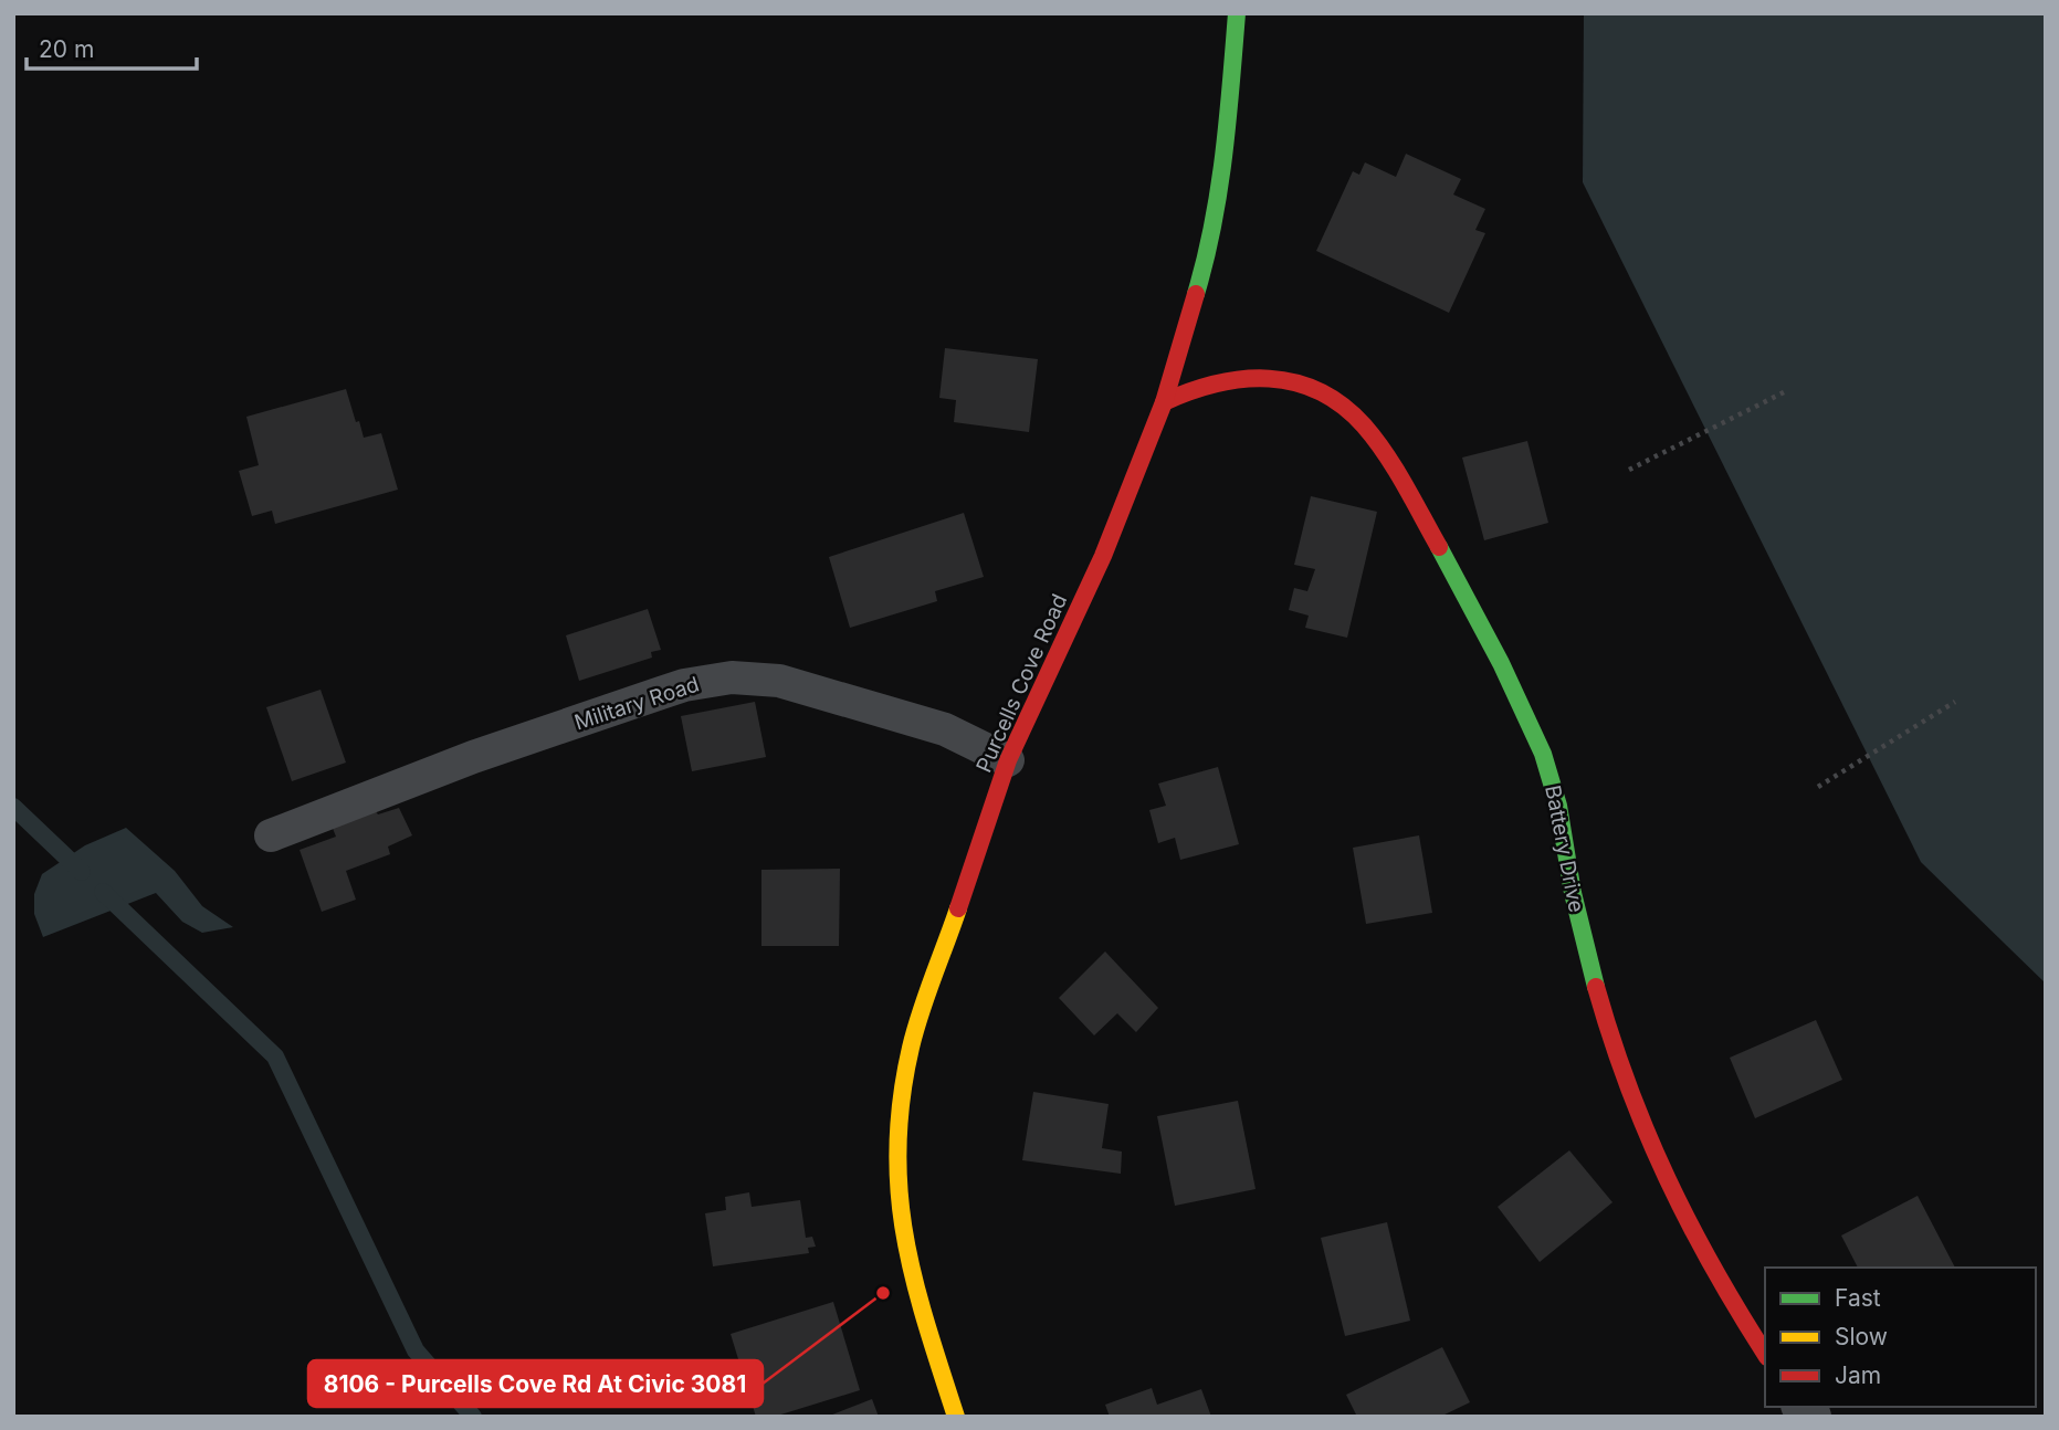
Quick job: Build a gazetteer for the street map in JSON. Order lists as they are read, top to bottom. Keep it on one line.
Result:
{"streets":{"main road":["Purcells Cove Road","Battery Drive"],"lane":["Military Road"]},"crossings":[["Purcells Cove Road","Military Road"],["Purcells Cove Road","Battery Drive"]],"places":["8106 - Purcells Cove Rd At Civic 3081"],"legend":["Fast","Slow","Jam"],"scale_bar":"20 m"}
